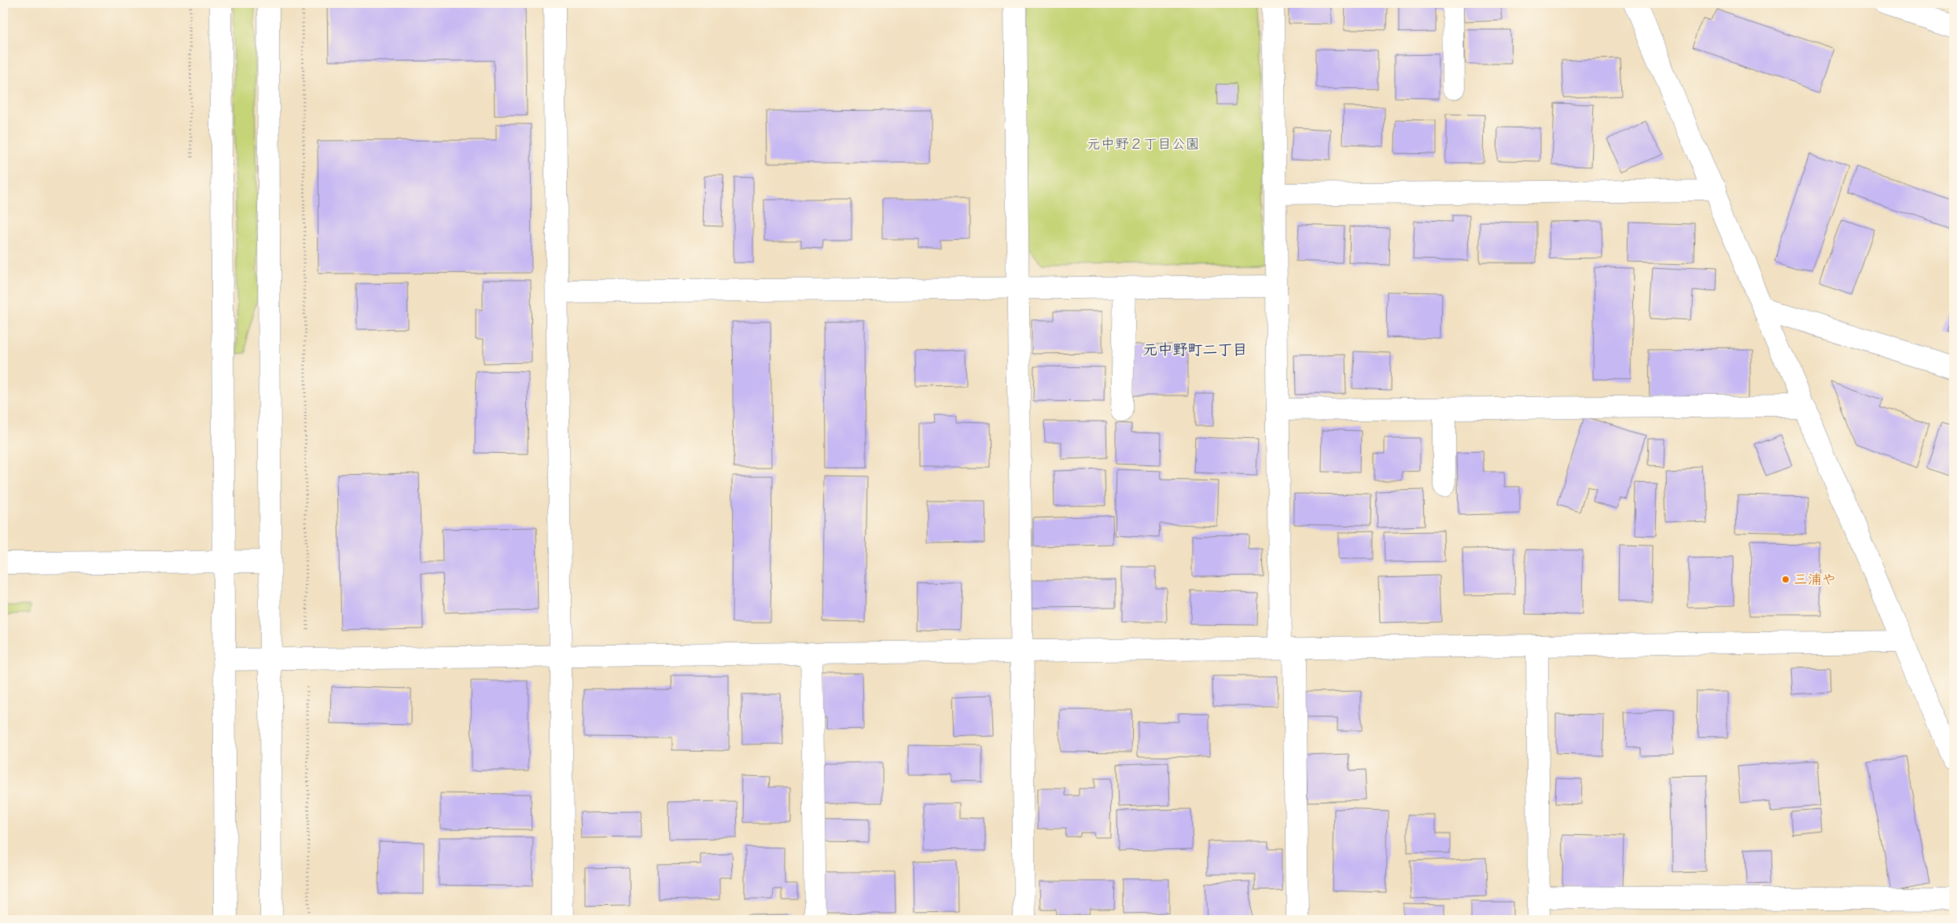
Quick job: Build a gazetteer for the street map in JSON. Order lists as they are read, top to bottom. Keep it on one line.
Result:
{"districts":["元中野町二丁目"],"parks":["元中野２丁目公園"],"places":["三浦や"]}
